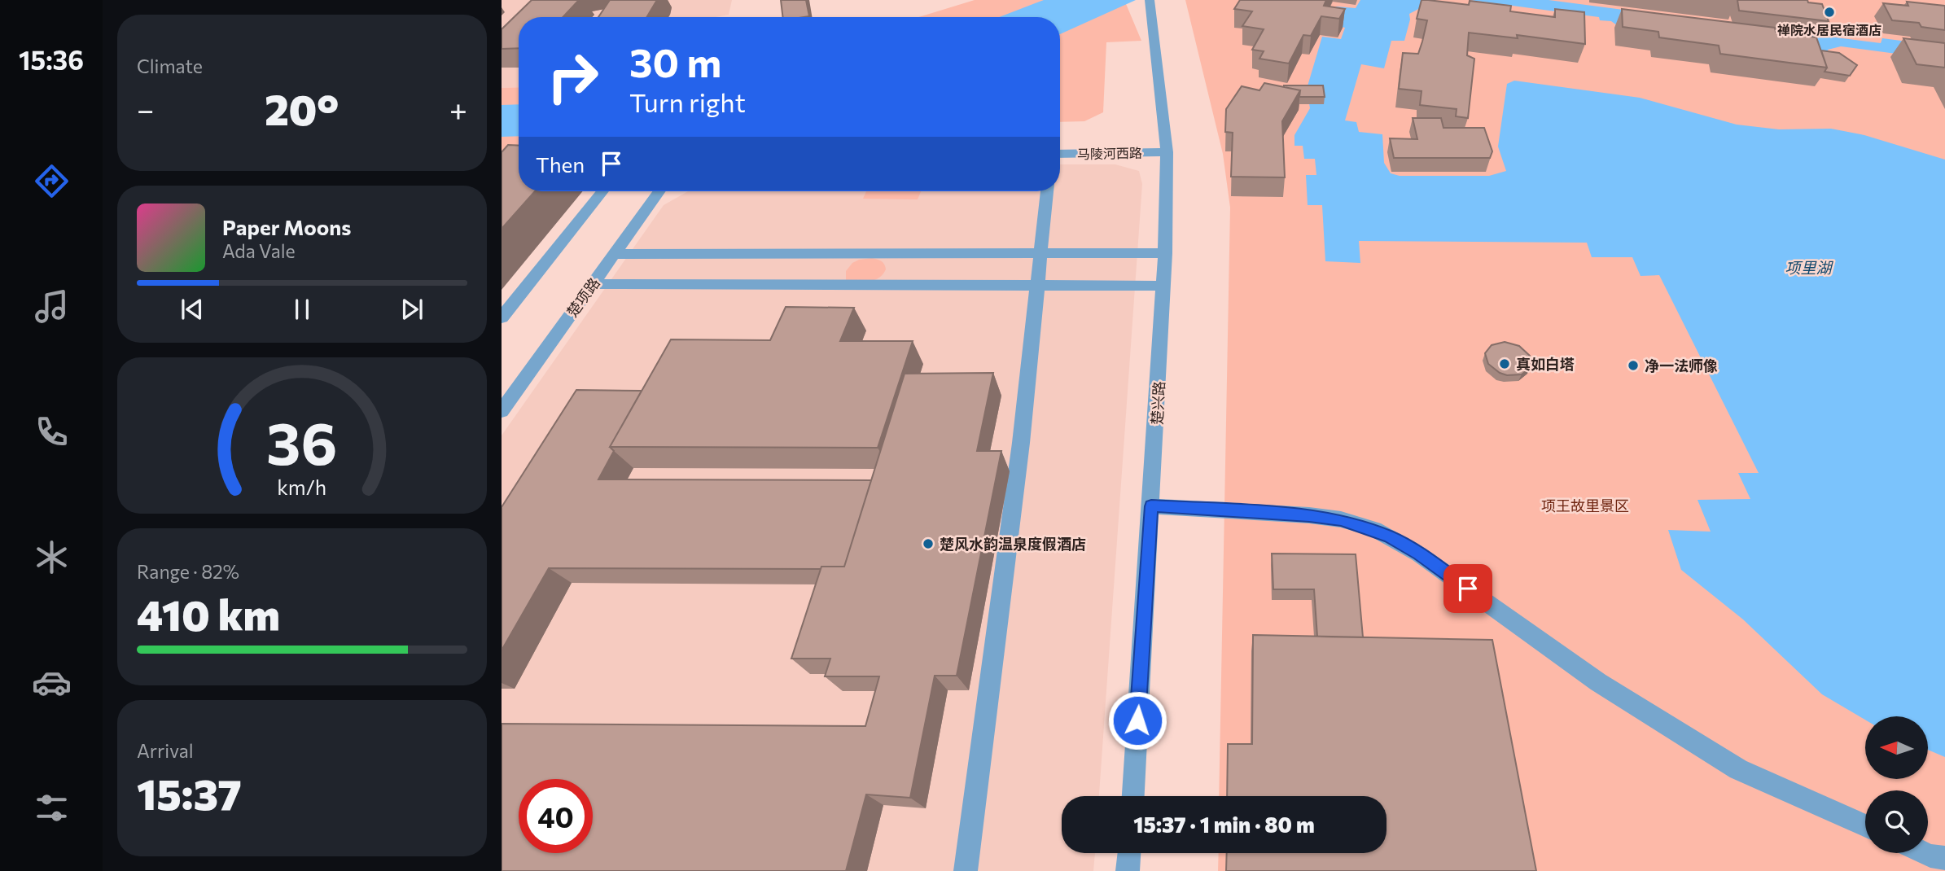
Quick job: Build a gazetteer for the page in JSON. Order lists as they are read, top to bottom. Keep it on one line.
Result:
{"streets":{"street":["马陵河西路","楚项路","楚兴路"]},"crossings":[["马陵河西路","楚兴路"]],"water":["项里湖"],"parks":["项王故里景区"],"places":["禅院水居民宿酒店","真如白塔","净一法师像","楚风水韵温泉度假酒店"],"north":"left","page":{"tabs":"15:36","tile":["Climate",["Range · 82%","410 km"],["Arrival","15:37"]],"turn":["30 m","Turn right"],"heat":["−","20°","+"],"then":"Then","song":["Paper Moons","Ada Vale"],"limit":"40","trip":"15:37 · 1 min · 80 m","gauge":["36","km/h"]}}
